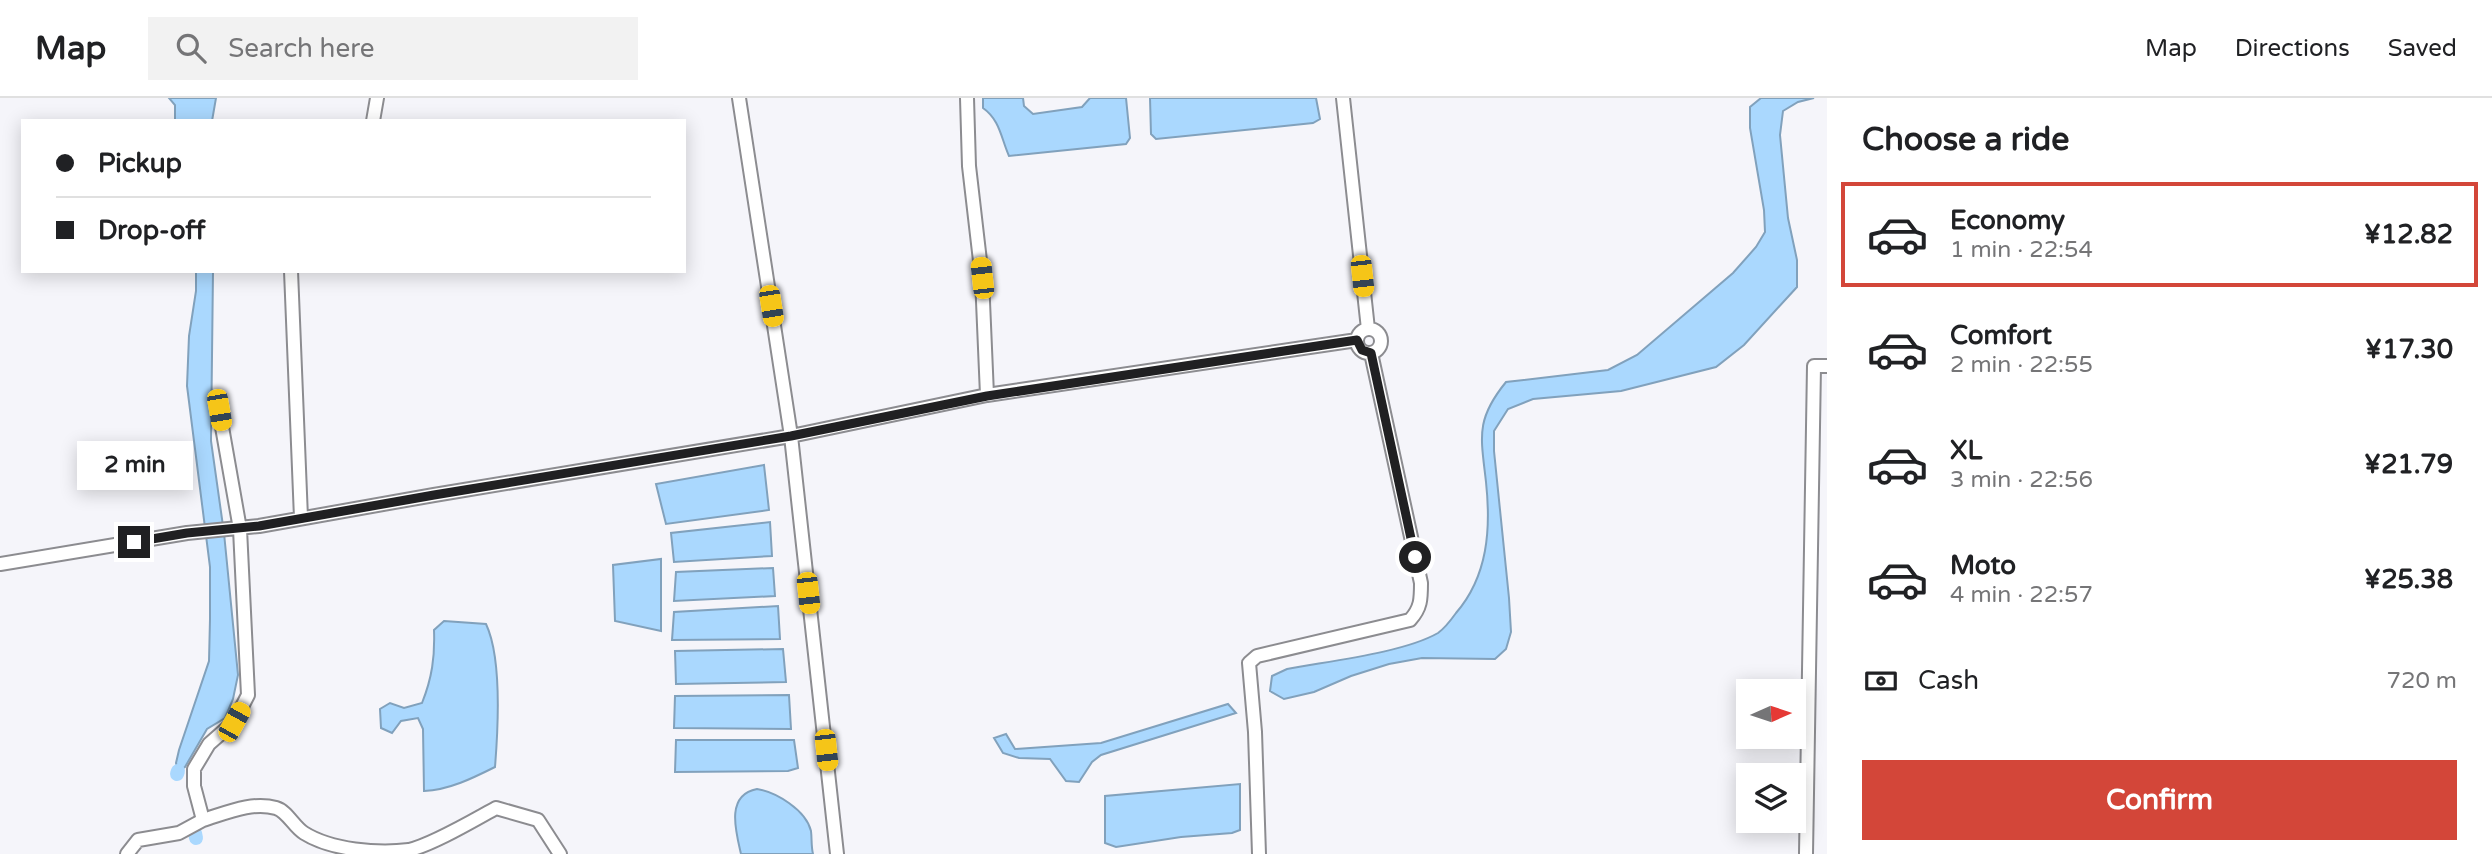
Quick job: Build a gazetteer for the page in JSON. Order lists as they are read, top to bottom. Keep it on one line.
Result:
{"north":"right","page":{"header":"Map","search":"Search here","nav":["Map","Directions","Saved"],"heading":"Choose a ride","banner":["Pickup","Drop-off"],"list":[{"name":"Economy","note":"1 min · 22:54","value":"¥12.82"},{"name":"Comfort","note":"2 min · 22:55","value":"¥17.30"},{"name":"XL","note":"3 min · 22:56","value":"¥21.79"},{"name":"Moto","note":"4 min · 22:57","value":"¥25.38"}],"bubble":"2 min","pay":["Cash","720 m"],"buttons":"Confirm"}}
